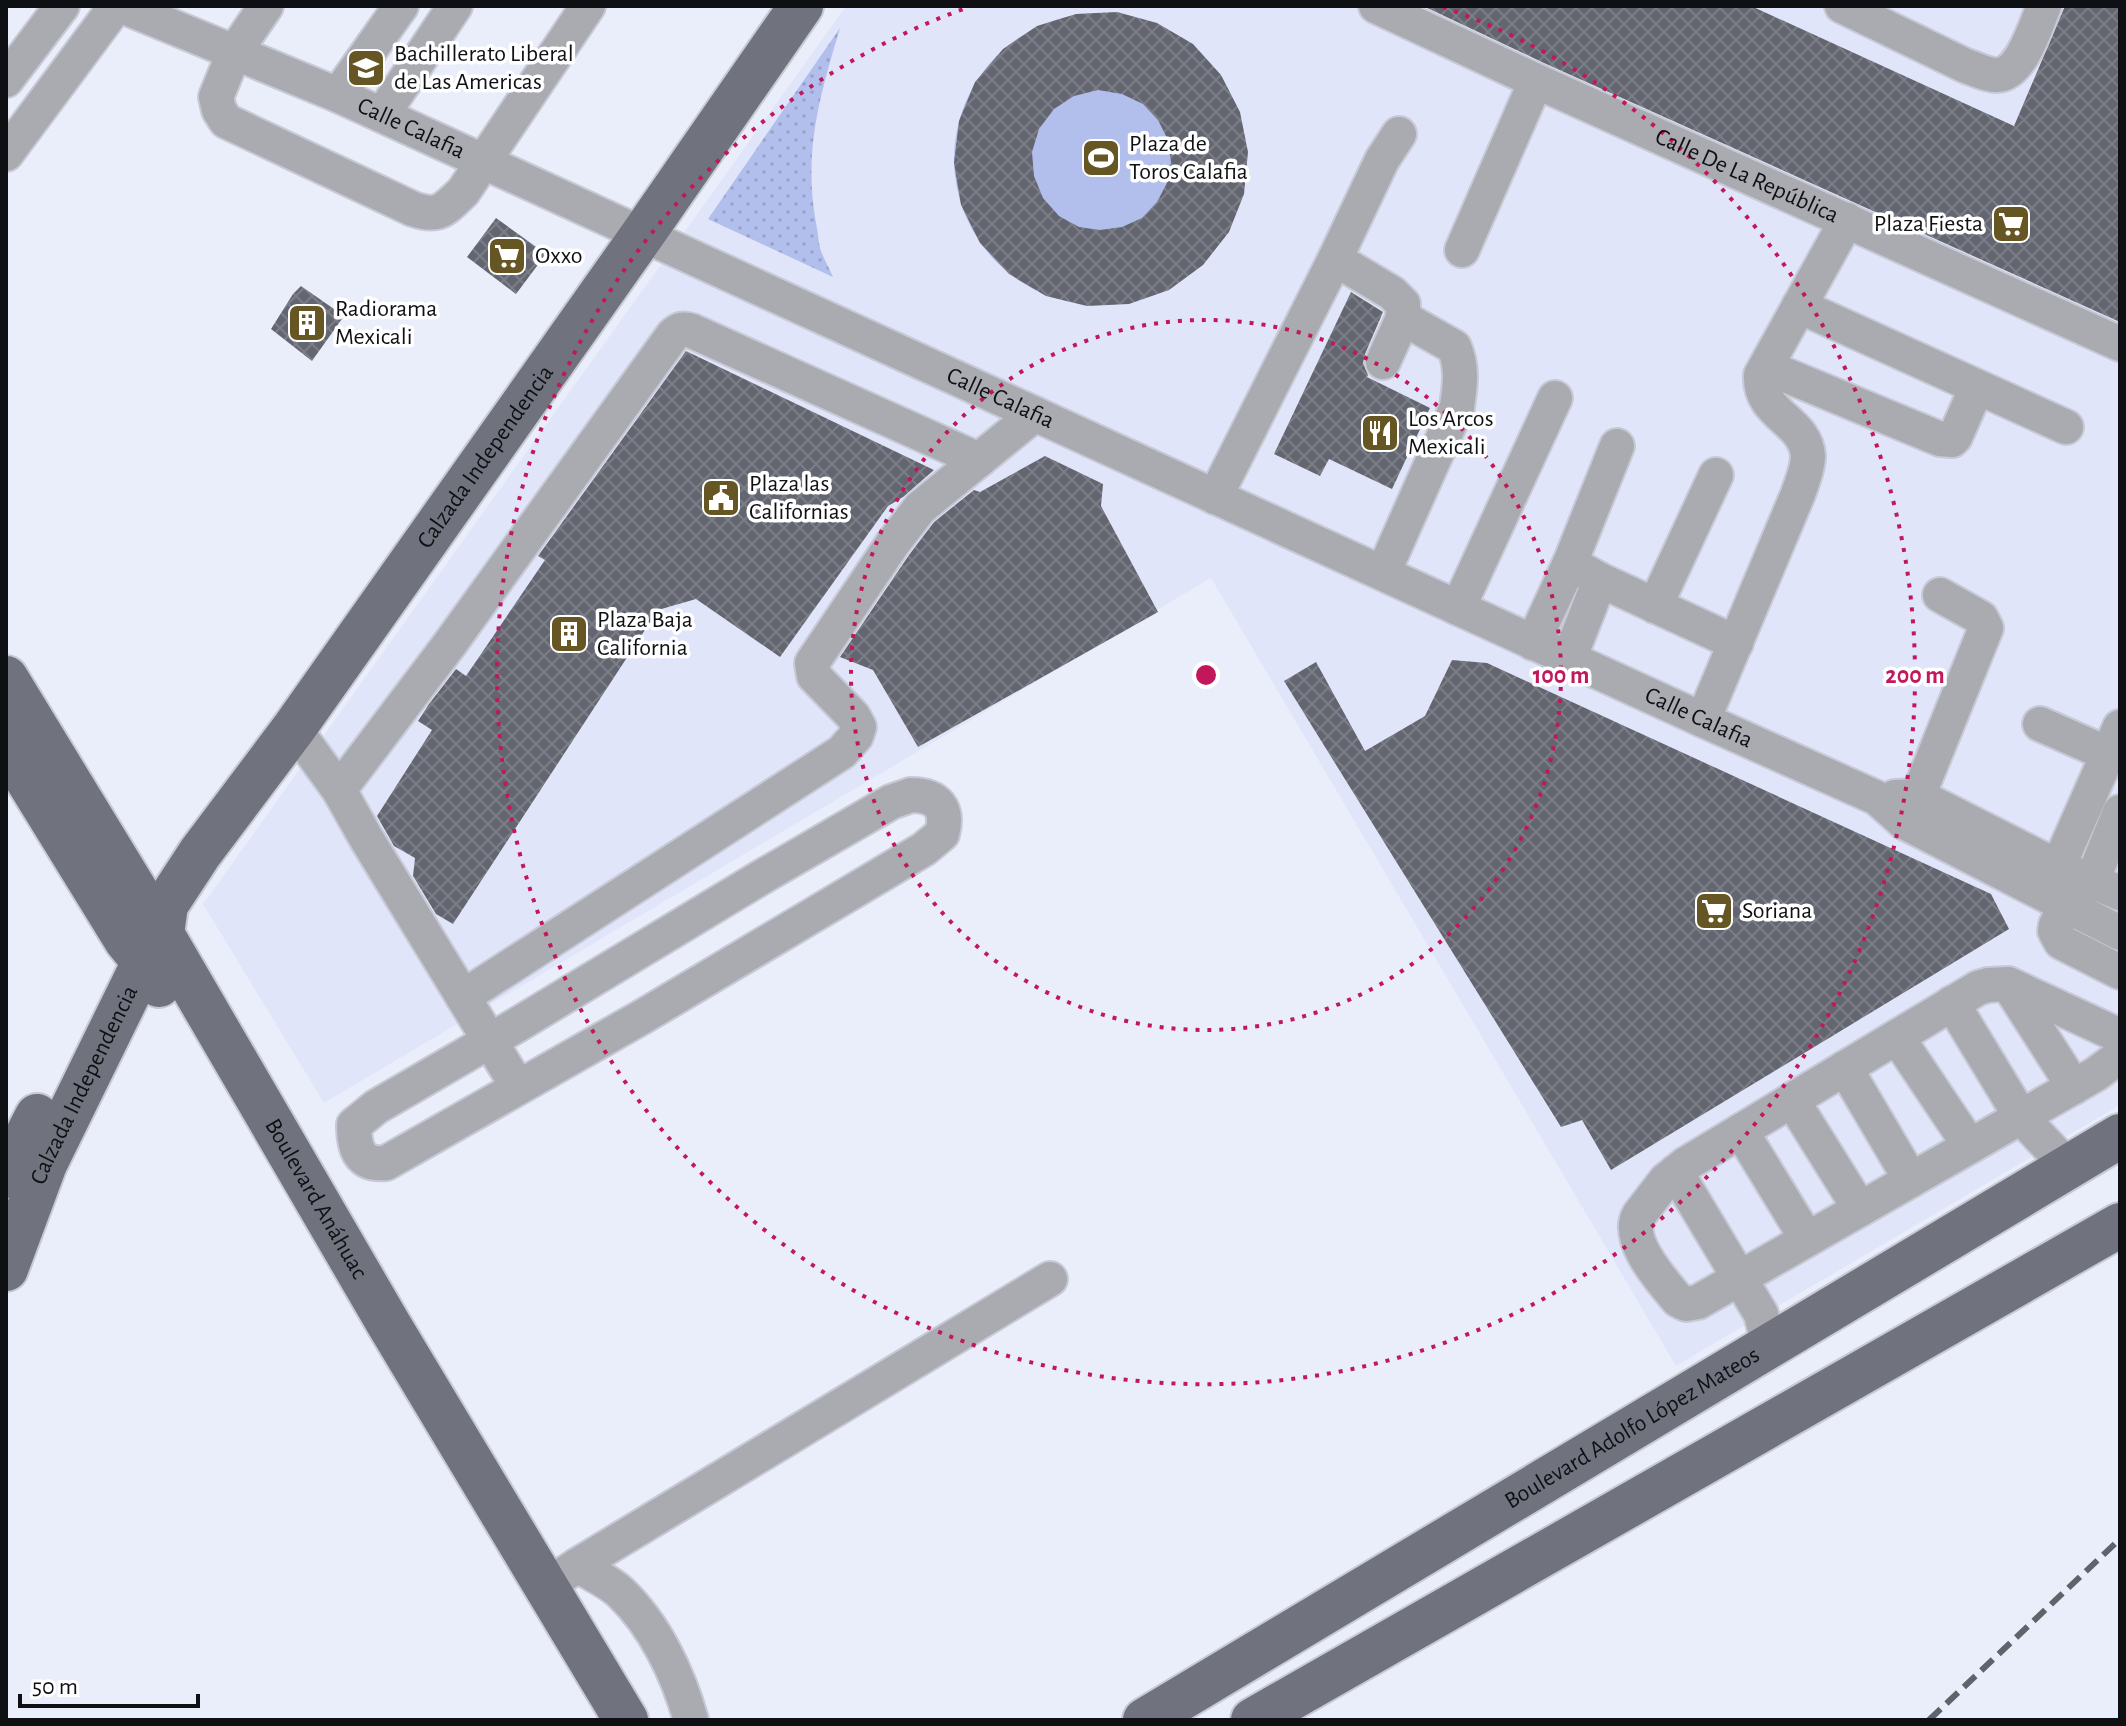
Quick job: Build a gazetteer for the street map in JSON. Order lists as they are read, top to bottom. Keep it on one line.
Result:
{"streets":{"main road":["Calzada Independencia","Boulevard Anáhuac","Boulevard Adolfo López Mateos"],"street":["Calle Calafia","Calle De La República"]},"crossings":[["Calle Calafia","Calzada Independencia"],["Calzada Independencia","Boulevard Anáhuac"]],"places":{"school or university":["Bachillerato Liberal de Las Americas"],"sports":["Plaza de Toros Calafia"],"supermarket":["Plaza Fiesta","Oxxo","Soriana"],"building":["Radiorama Mexicali","Plaza Baja California"],"restaurant":["Los Arcos Mexicali"],"public building":["Plaza las Californias"]},"scale_bar":"50 m","rings":["100 m","200 m"]}
